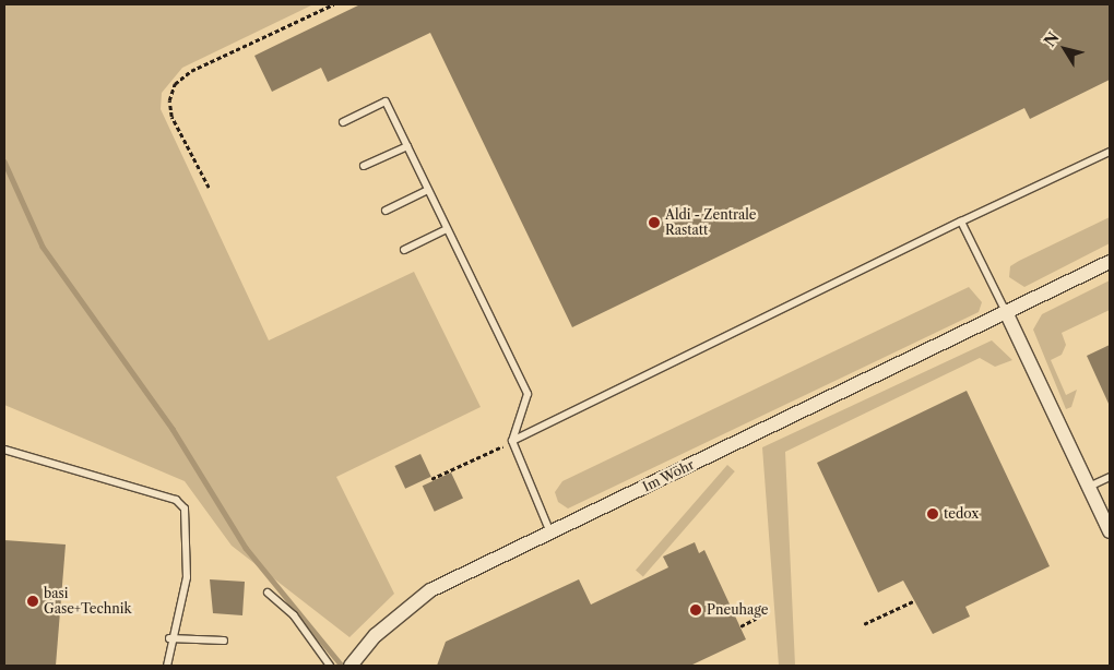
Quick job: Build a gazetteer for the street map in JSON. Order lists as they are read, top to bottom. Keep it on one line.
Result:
{"streets":{"street":["Im Wöhr"]},"places":["Aldi - Zentrale Rastatt","tedox","basi Gase+Technik","Pneuhage"],"north":"top left"}
